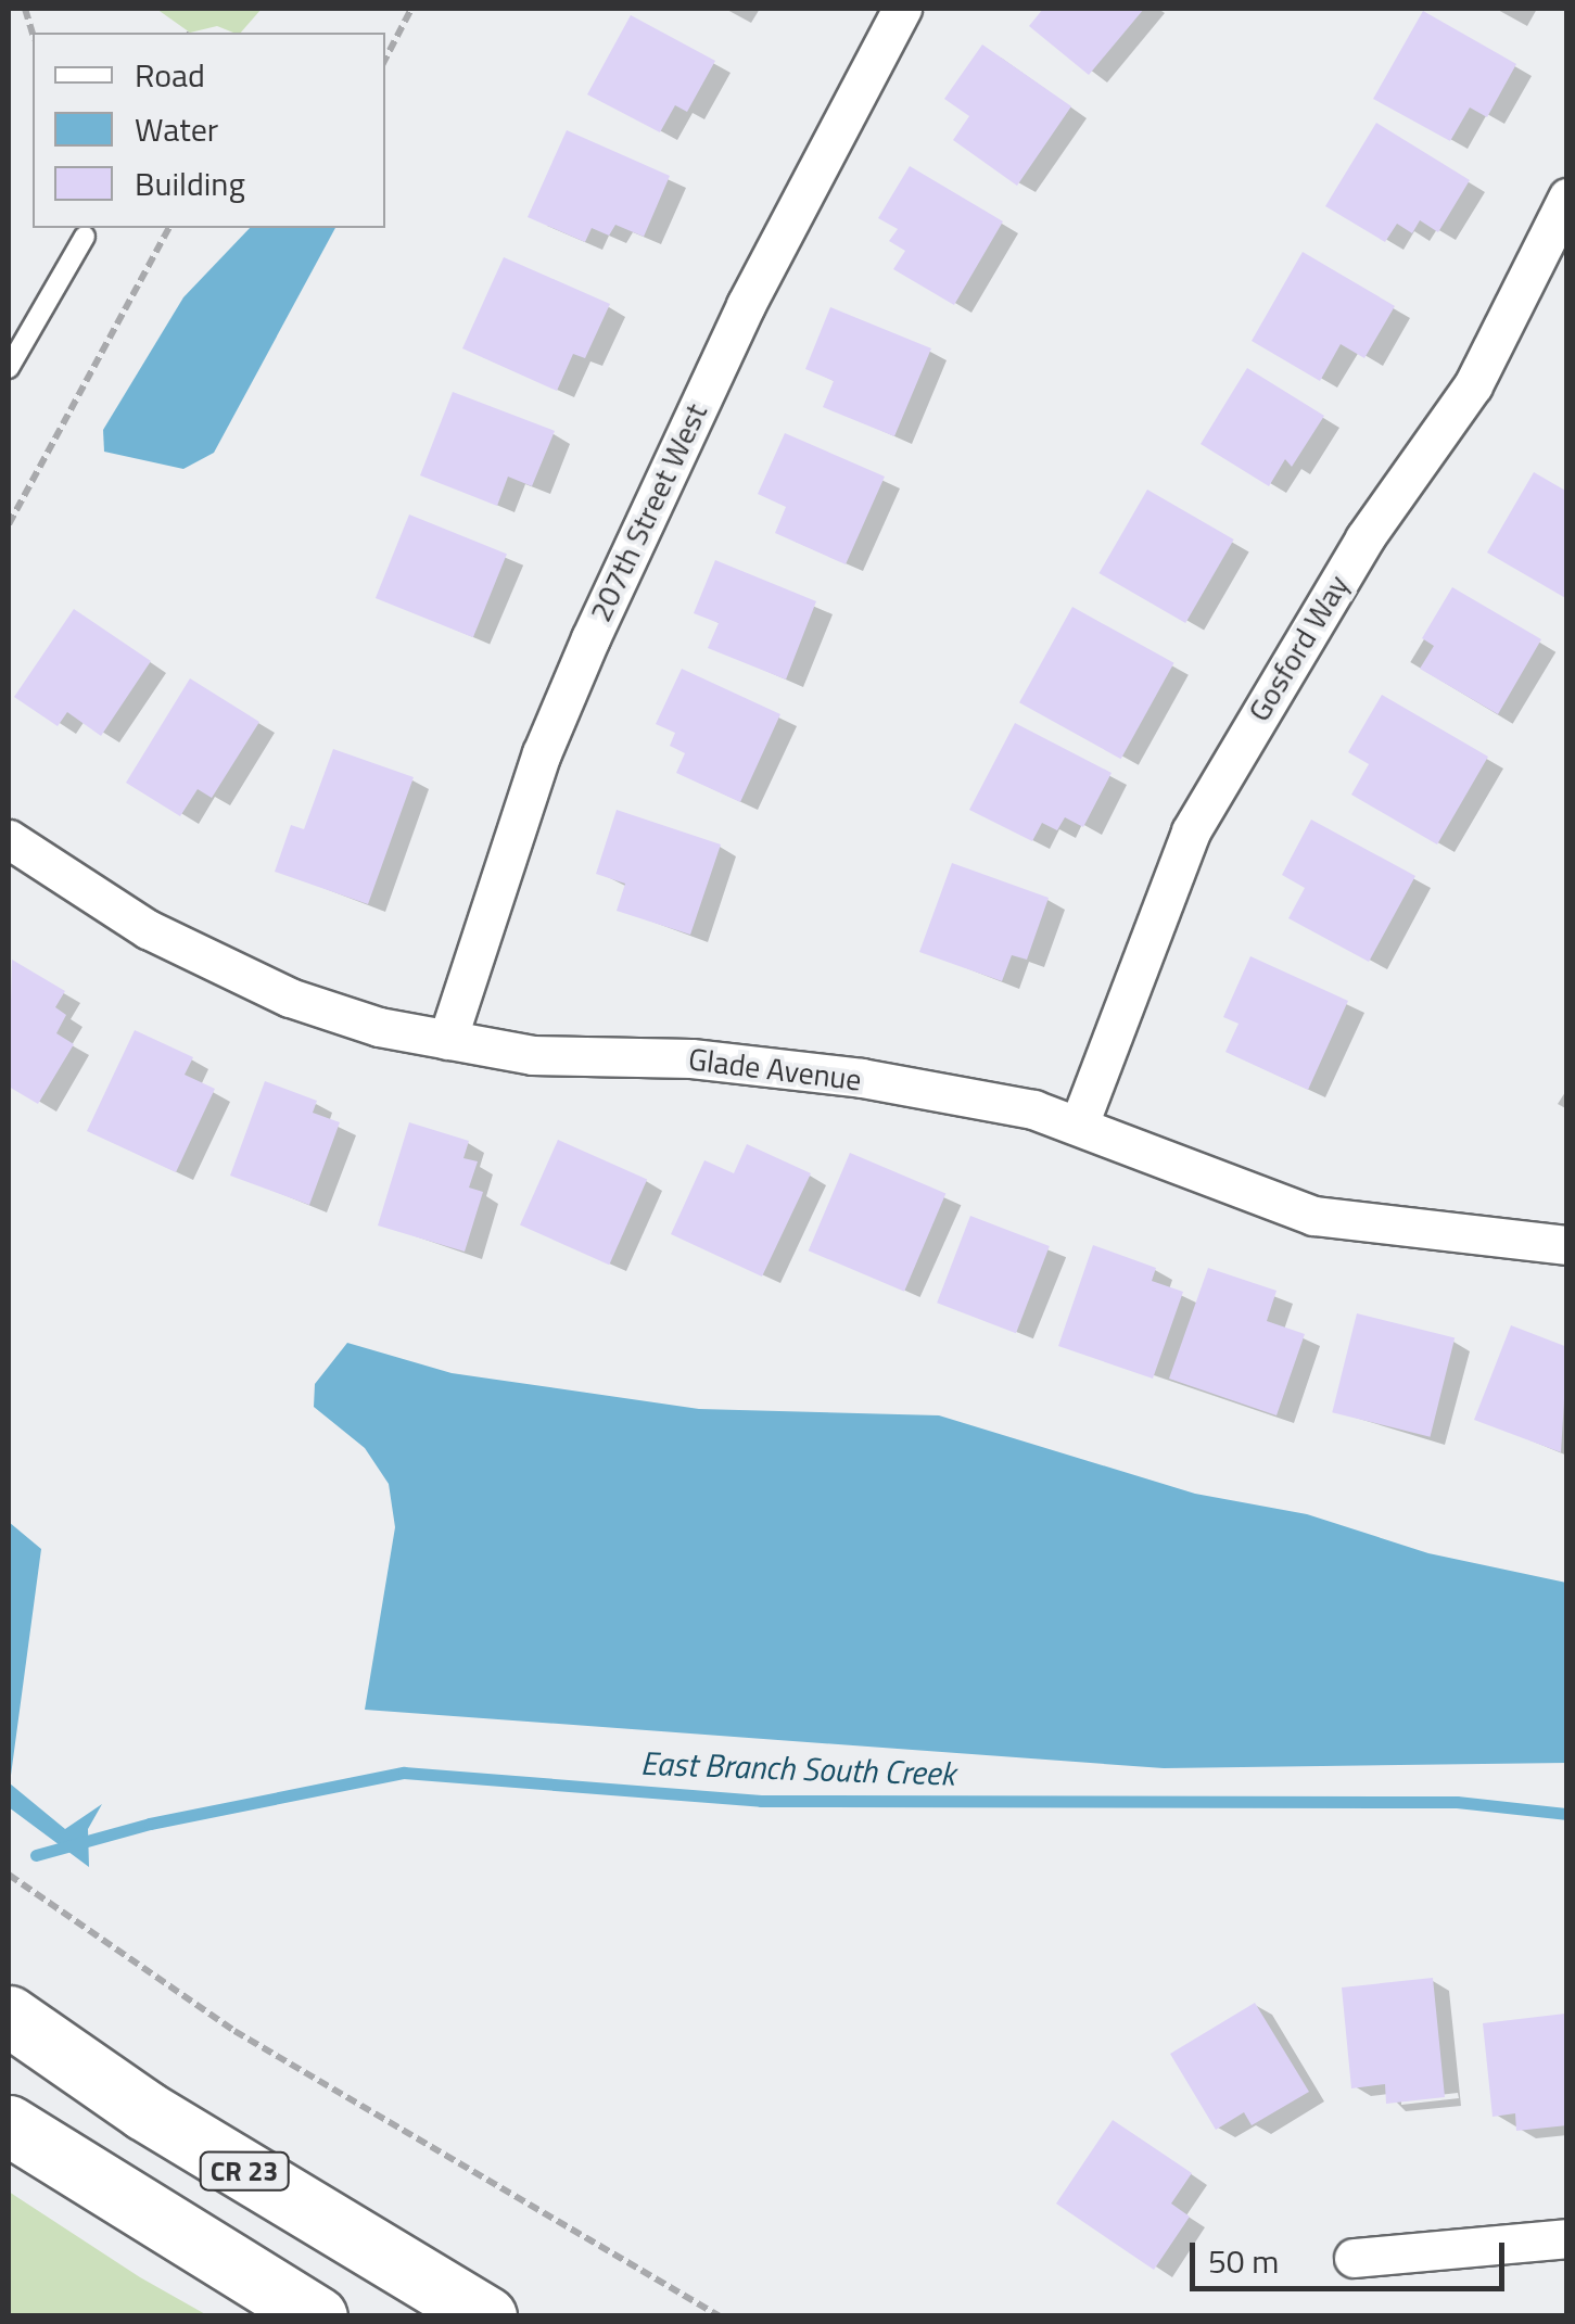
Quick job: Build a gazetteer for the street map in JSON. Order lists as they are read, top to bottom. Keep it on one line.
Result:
{"streets":{"main road":["CR 23"],"street":["207th Street West","Gosford Way","Glade Avenue"]},"crossings":[["207th Street West","Glade Avenue"],["Gosford Way","Glade Avenue"]],"water":["East Branch South Creek"],"legend":["Road","Water","Building"],"scale_bar":"50 m"}
